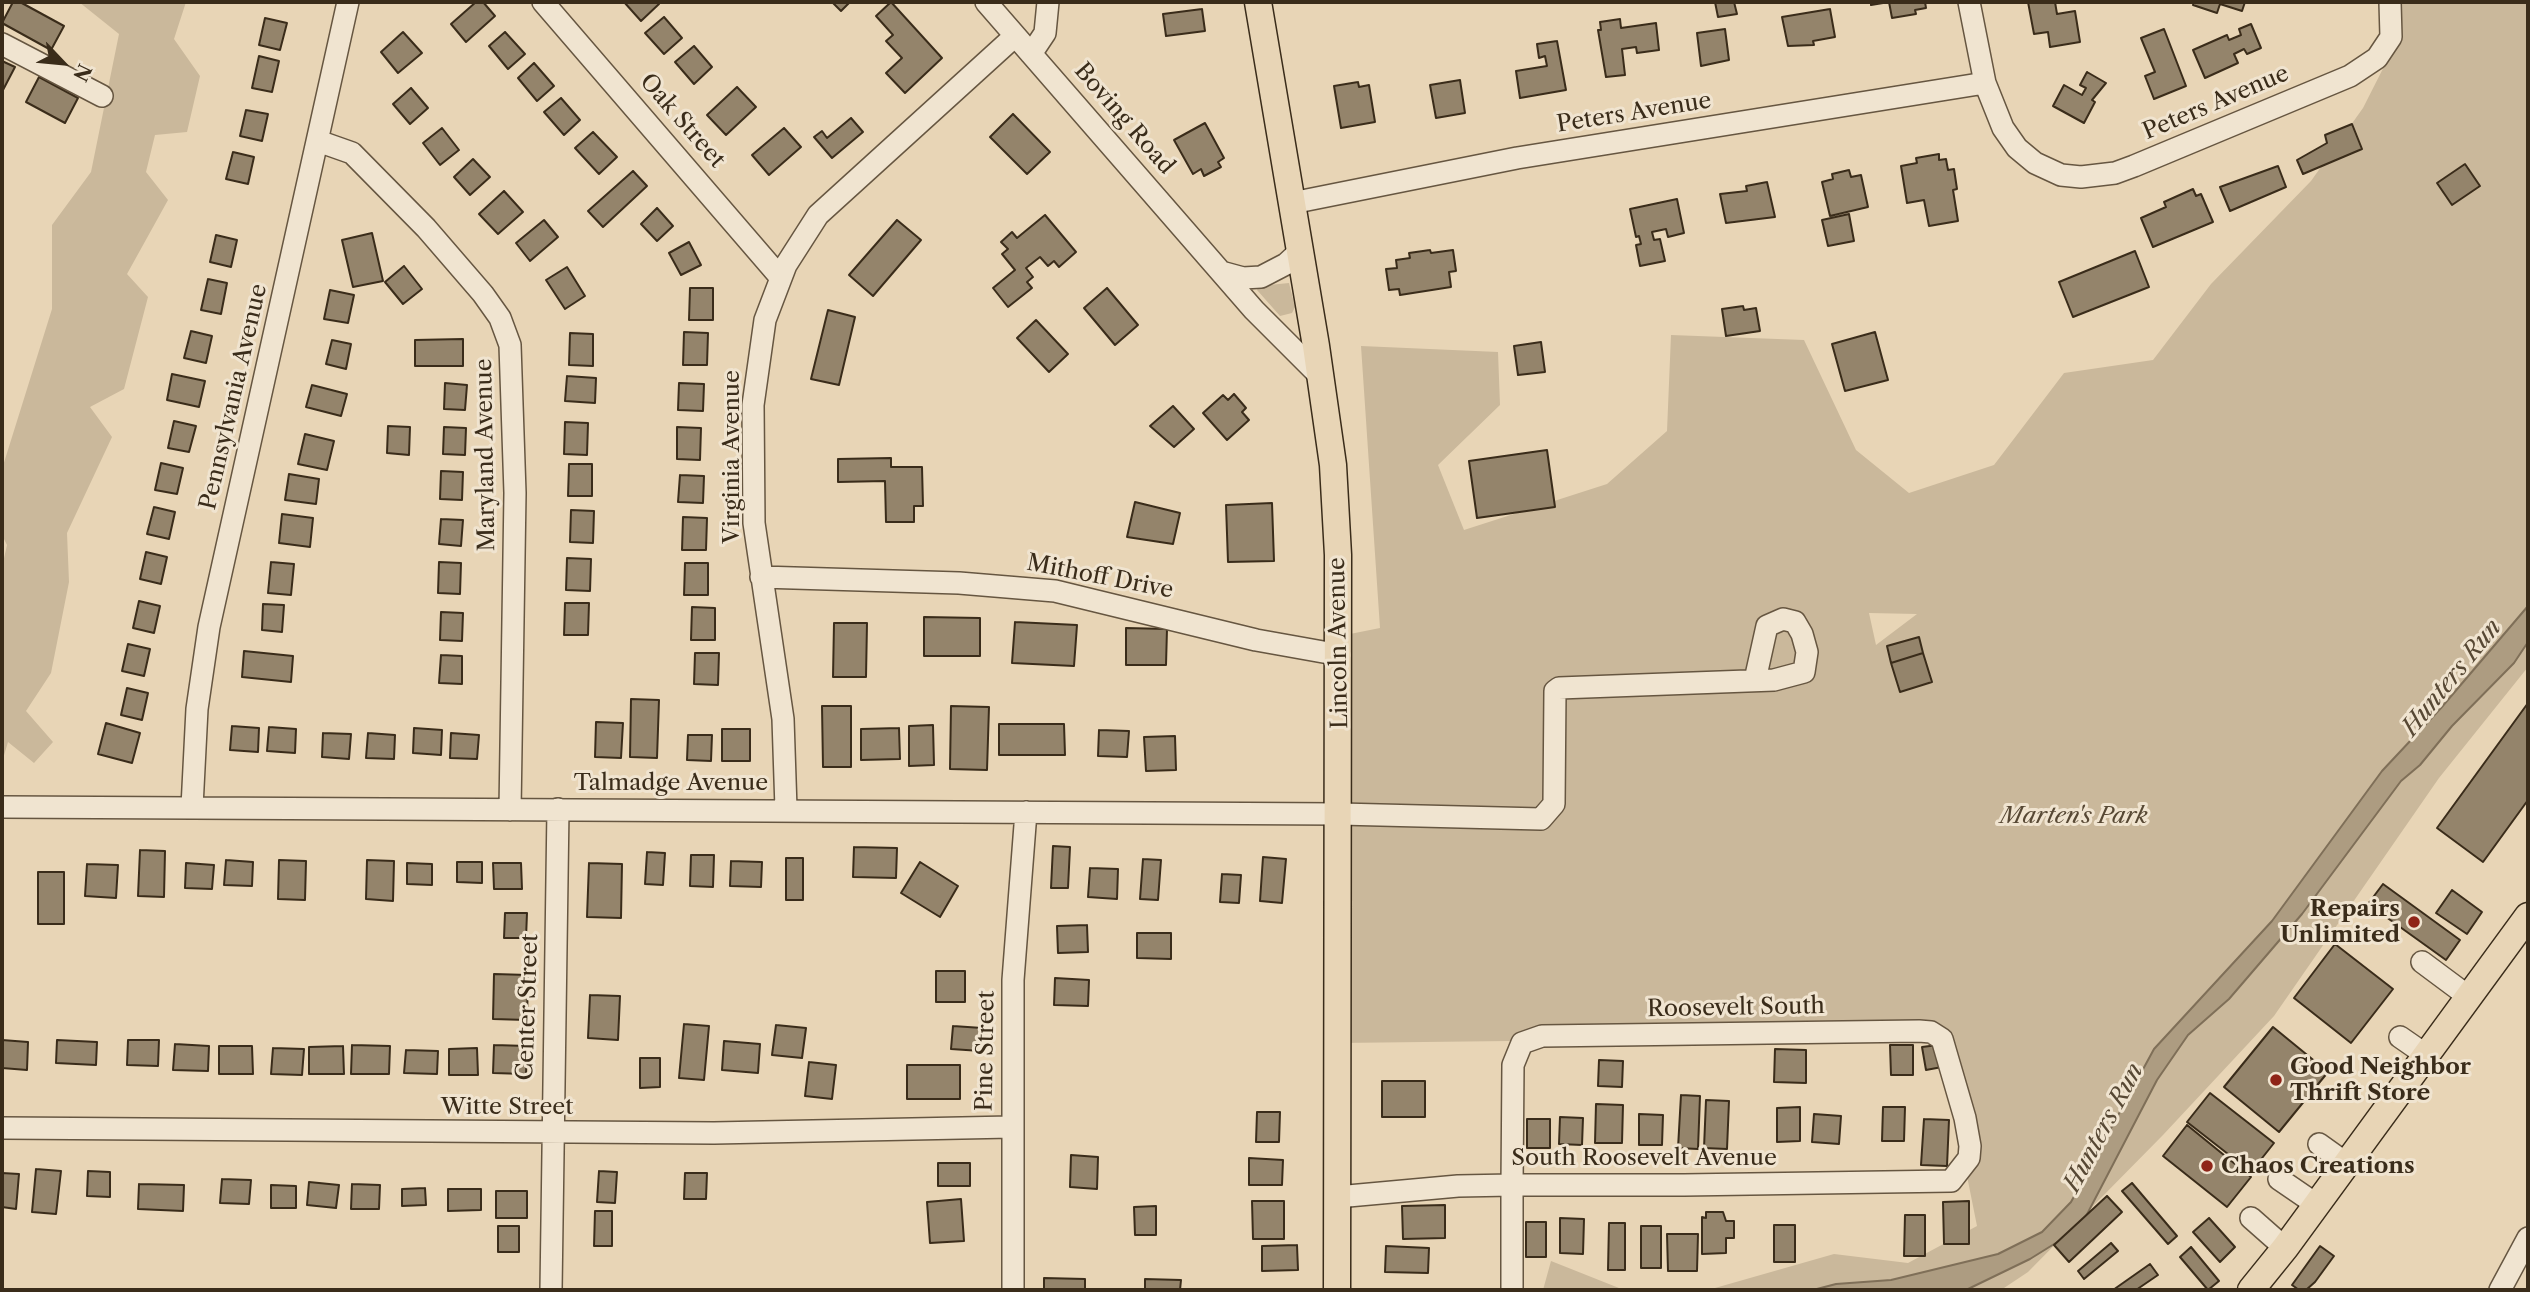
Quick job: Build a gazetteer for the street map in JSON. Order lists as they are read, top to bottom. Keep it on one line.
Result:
{"streets":{"main road":["Lincoln Avenue"],"street":["Peters Avenue","Boving Road","Oak Street","Pennsylvania Avenue","Maryland Avenue","Virginia Avenue","Mithoff Drive","Talmadge Avenue","Center Street","Roosevelt South","Pine Street","Witte Street","South Roosevelt Avenue"]},"crossings":[["Peters Avenue","Lincoln Avenue"],["Boving Road","Virginia Avenue"],["Boving Road","Lincoln Avenue"],["Oak Street","Virginia Avenue"],["Pennsylvania Avenue","Maryland Avenue"],["Pennsylvania Avenue","Talmadge Avenue"],["Maryland Avenue","Talmadge Avenue"],["Virginia Avenue","Mithoff Drive"],["Virginia Avenue","Talmadge Avenue"],["Mithoff Drive","Lincoln Avenue"],["Lincoln Avenue","Talmadge Avenue"],["Lincoln Avenue","South Roosevelt Avenue"],["Talmadge Avenue","Center Street"],["Talmadge Avenue","Pine Street"],["Center Street","Witte Street"],["Roosevelt South","South Roosevelt Avenue"],["Pine Street","Witte Street"]],"water":["Hunters Run"],"parks":["Marten's Park"],"places":["Repairs Unlimited","Good Neighbor Thrift Store","Chaos Creations"],"north":"bottom right"}
